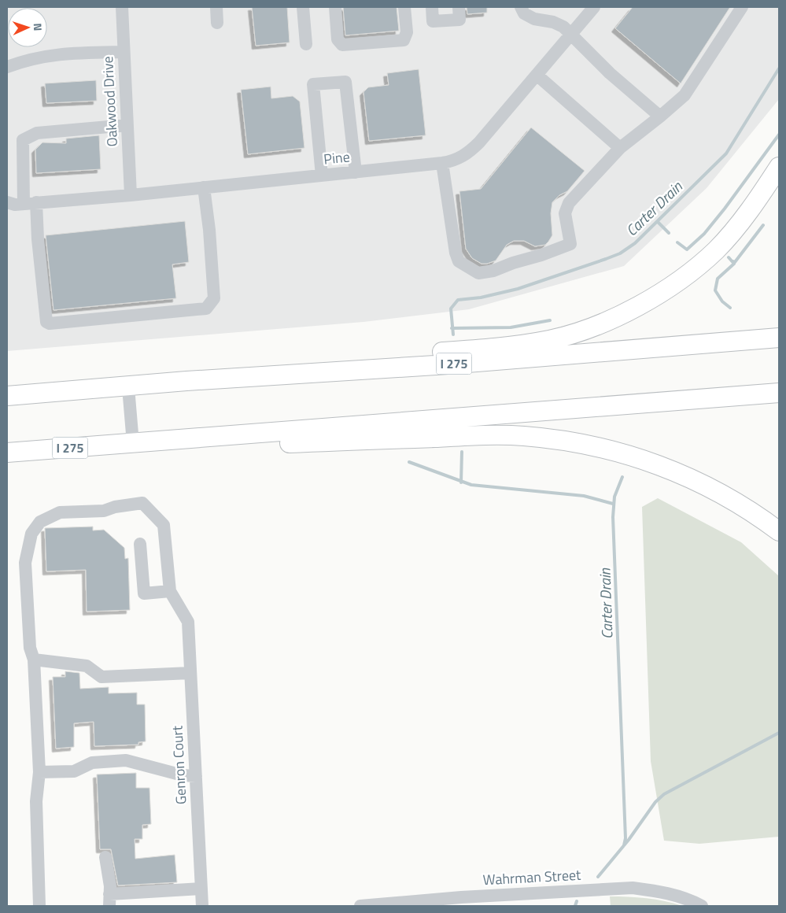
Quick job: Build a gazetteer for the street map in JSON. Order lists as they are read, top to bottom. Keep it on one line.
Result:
{"streets":{"highway":["I 275"],"street":["Oakwood Drive","Pine","Genron Court","Wahrman Street"]},"crossings":[["Oakwood Drive","Pine"]],"water":["Carter Drain"],"north":"right"}
